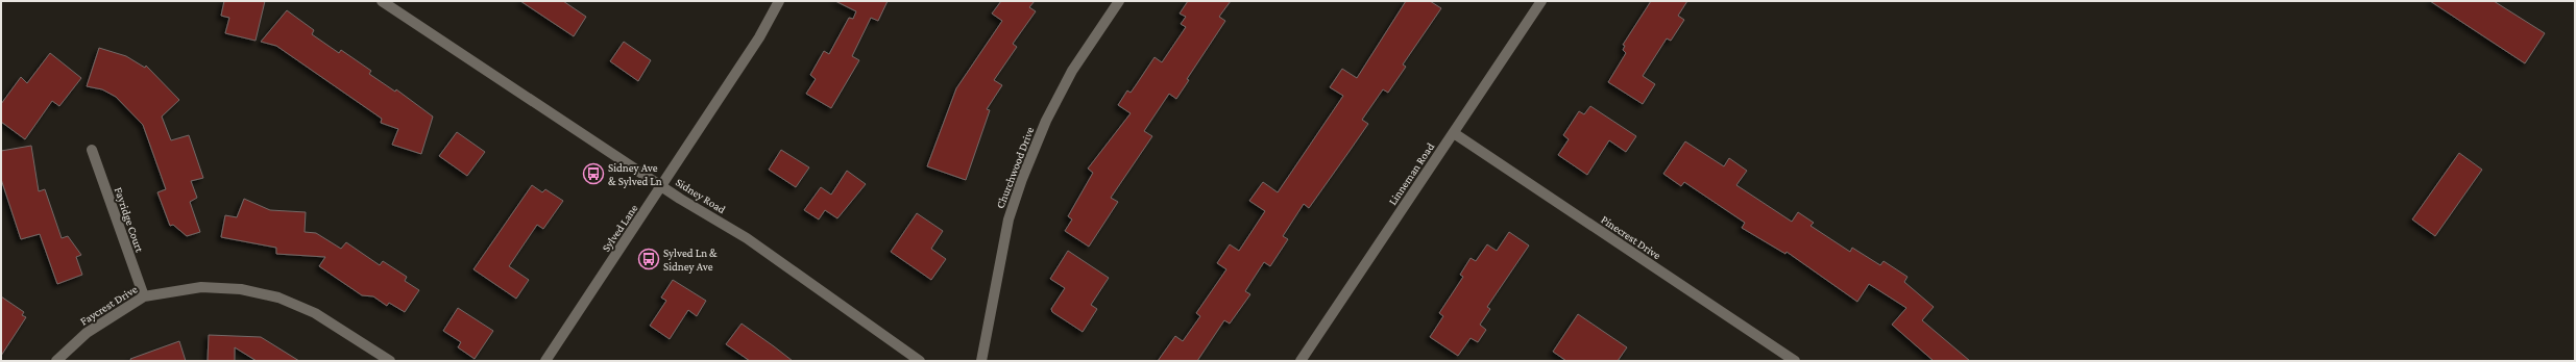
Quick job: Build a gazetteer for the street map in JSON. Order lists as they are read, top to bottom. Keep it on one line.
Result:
{"streets":{"street":["Churchwood Drive","Linneman Road","Sidney Road","Fayridge Court","Sylved Lane","Pinecrest Drive","Faycrest Drive"]},"crossings":[["Linneman Road","Pinecrest Drive"],["Sidney Road","Sylved Lane"],["Fayridge Court","Faycrest Drive"]],"places":{"bus stop":["Sidney Ave & Sylved Ln","Sylved Ln & Sidney Ave"]}}
